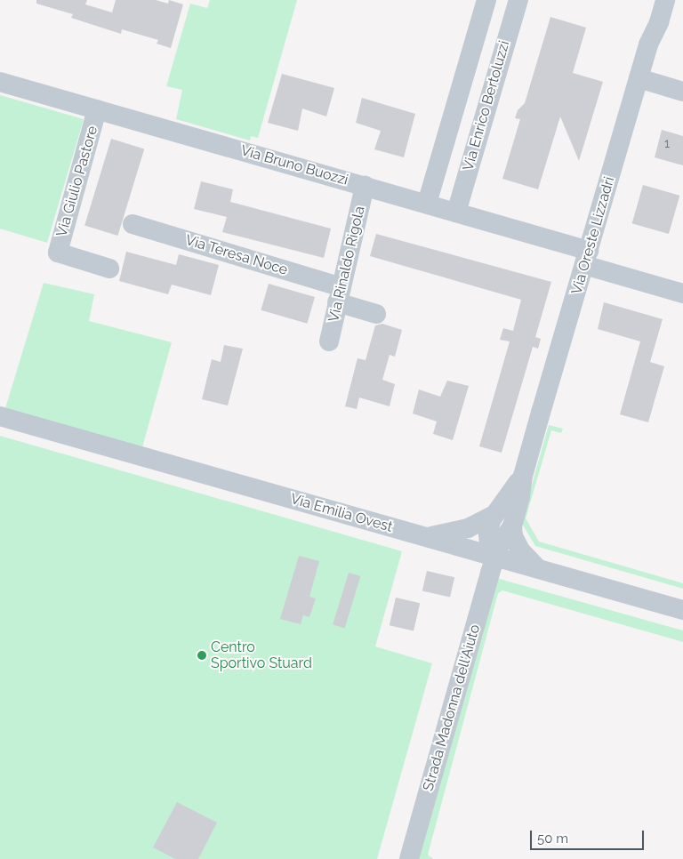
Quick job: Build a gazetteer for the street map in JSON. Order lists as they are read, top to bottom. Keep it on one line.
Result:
{"streets":{"street":["Via Enrico Bertoluzzi","Via Bruno Buozzi","Via Giulio Pastore","Via Oreste Lizzadri","Via Teresa Noce","Via Rinaldo Rigola","Via Emilia Ovest","Strada Madonna dell'Aiuto"]},"crossings":[["Via Enrico Bertoluzzi","Via Bruno Buozzi"],["Via Bruno Buozzi","Via Giulio Pastore"],["Via Bruno Buozzi","Via Oreste Lizzadri"],["Via Bruno Buozzi","Via Rinaldo Rigola"],["Via Oreste Lizzadri","Via Emilia Ovest"],["Via Oreste Lizzadri","Strada Madonna dell'Aiuto"],["Via Teresa Noce","Via Rinaldo Rigola"],["Via Emilia Ovest","Strada Madonna dell'Aiuto"]],"places":["Centro Sportivo Stuard"],"house_numbers":["1"],"scale_bar":"50 m"}
